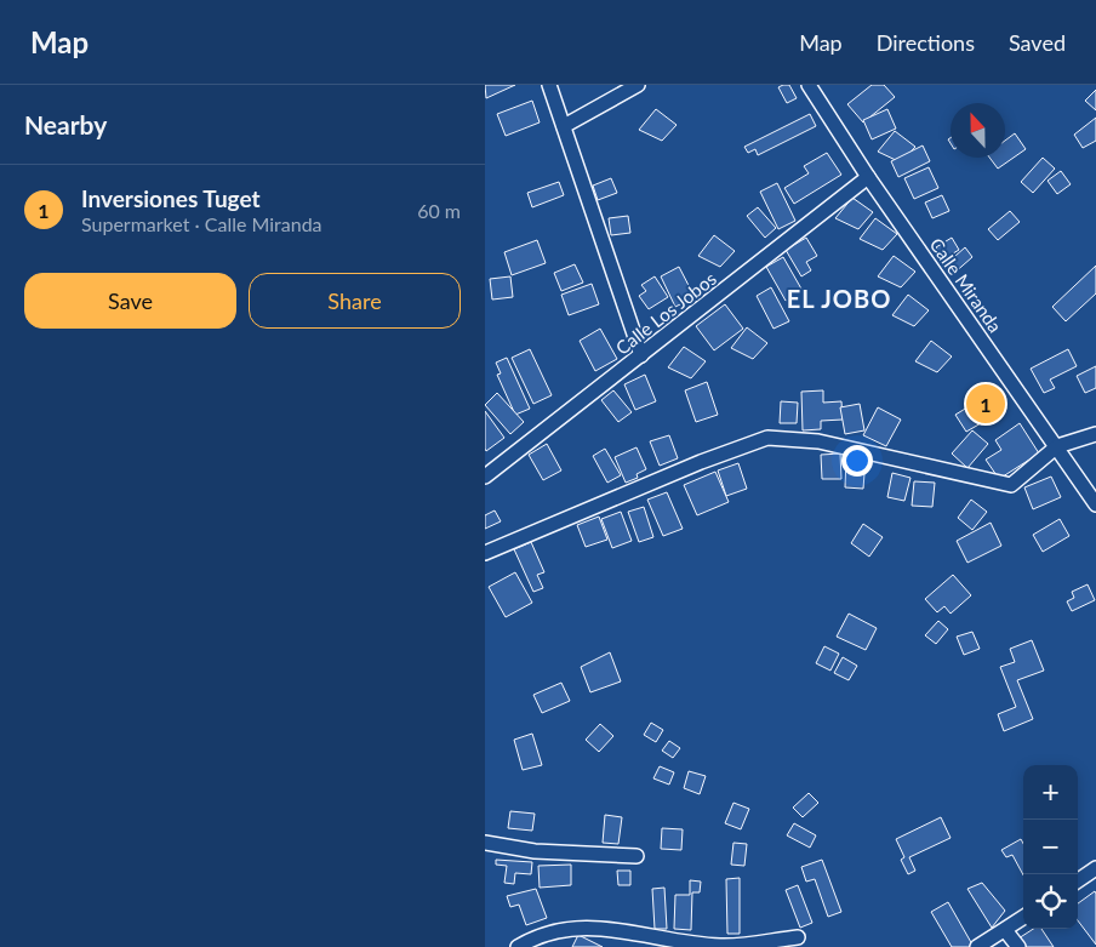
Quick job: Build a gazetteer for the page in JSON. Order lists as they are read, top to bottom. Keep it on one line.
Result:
{"streets":{"street":["Calle Miranda","Calle Los Jobos"]},"crossings":[["Calle Miranda","Calle Los Jobos"]],"districts":["EL JOBO"],"north":"top","page":{"header":"Map","nav":["Map","Directions","Saved"],"heading":"Nearby","list":[{"mark":"1","name":"Inversiones Tuget","note":"Supermarket · Calle Miranda","value":"60 m"}],"buttons":["Save","Share"],"pins":"1","map_buttons":["+","−"]}}
